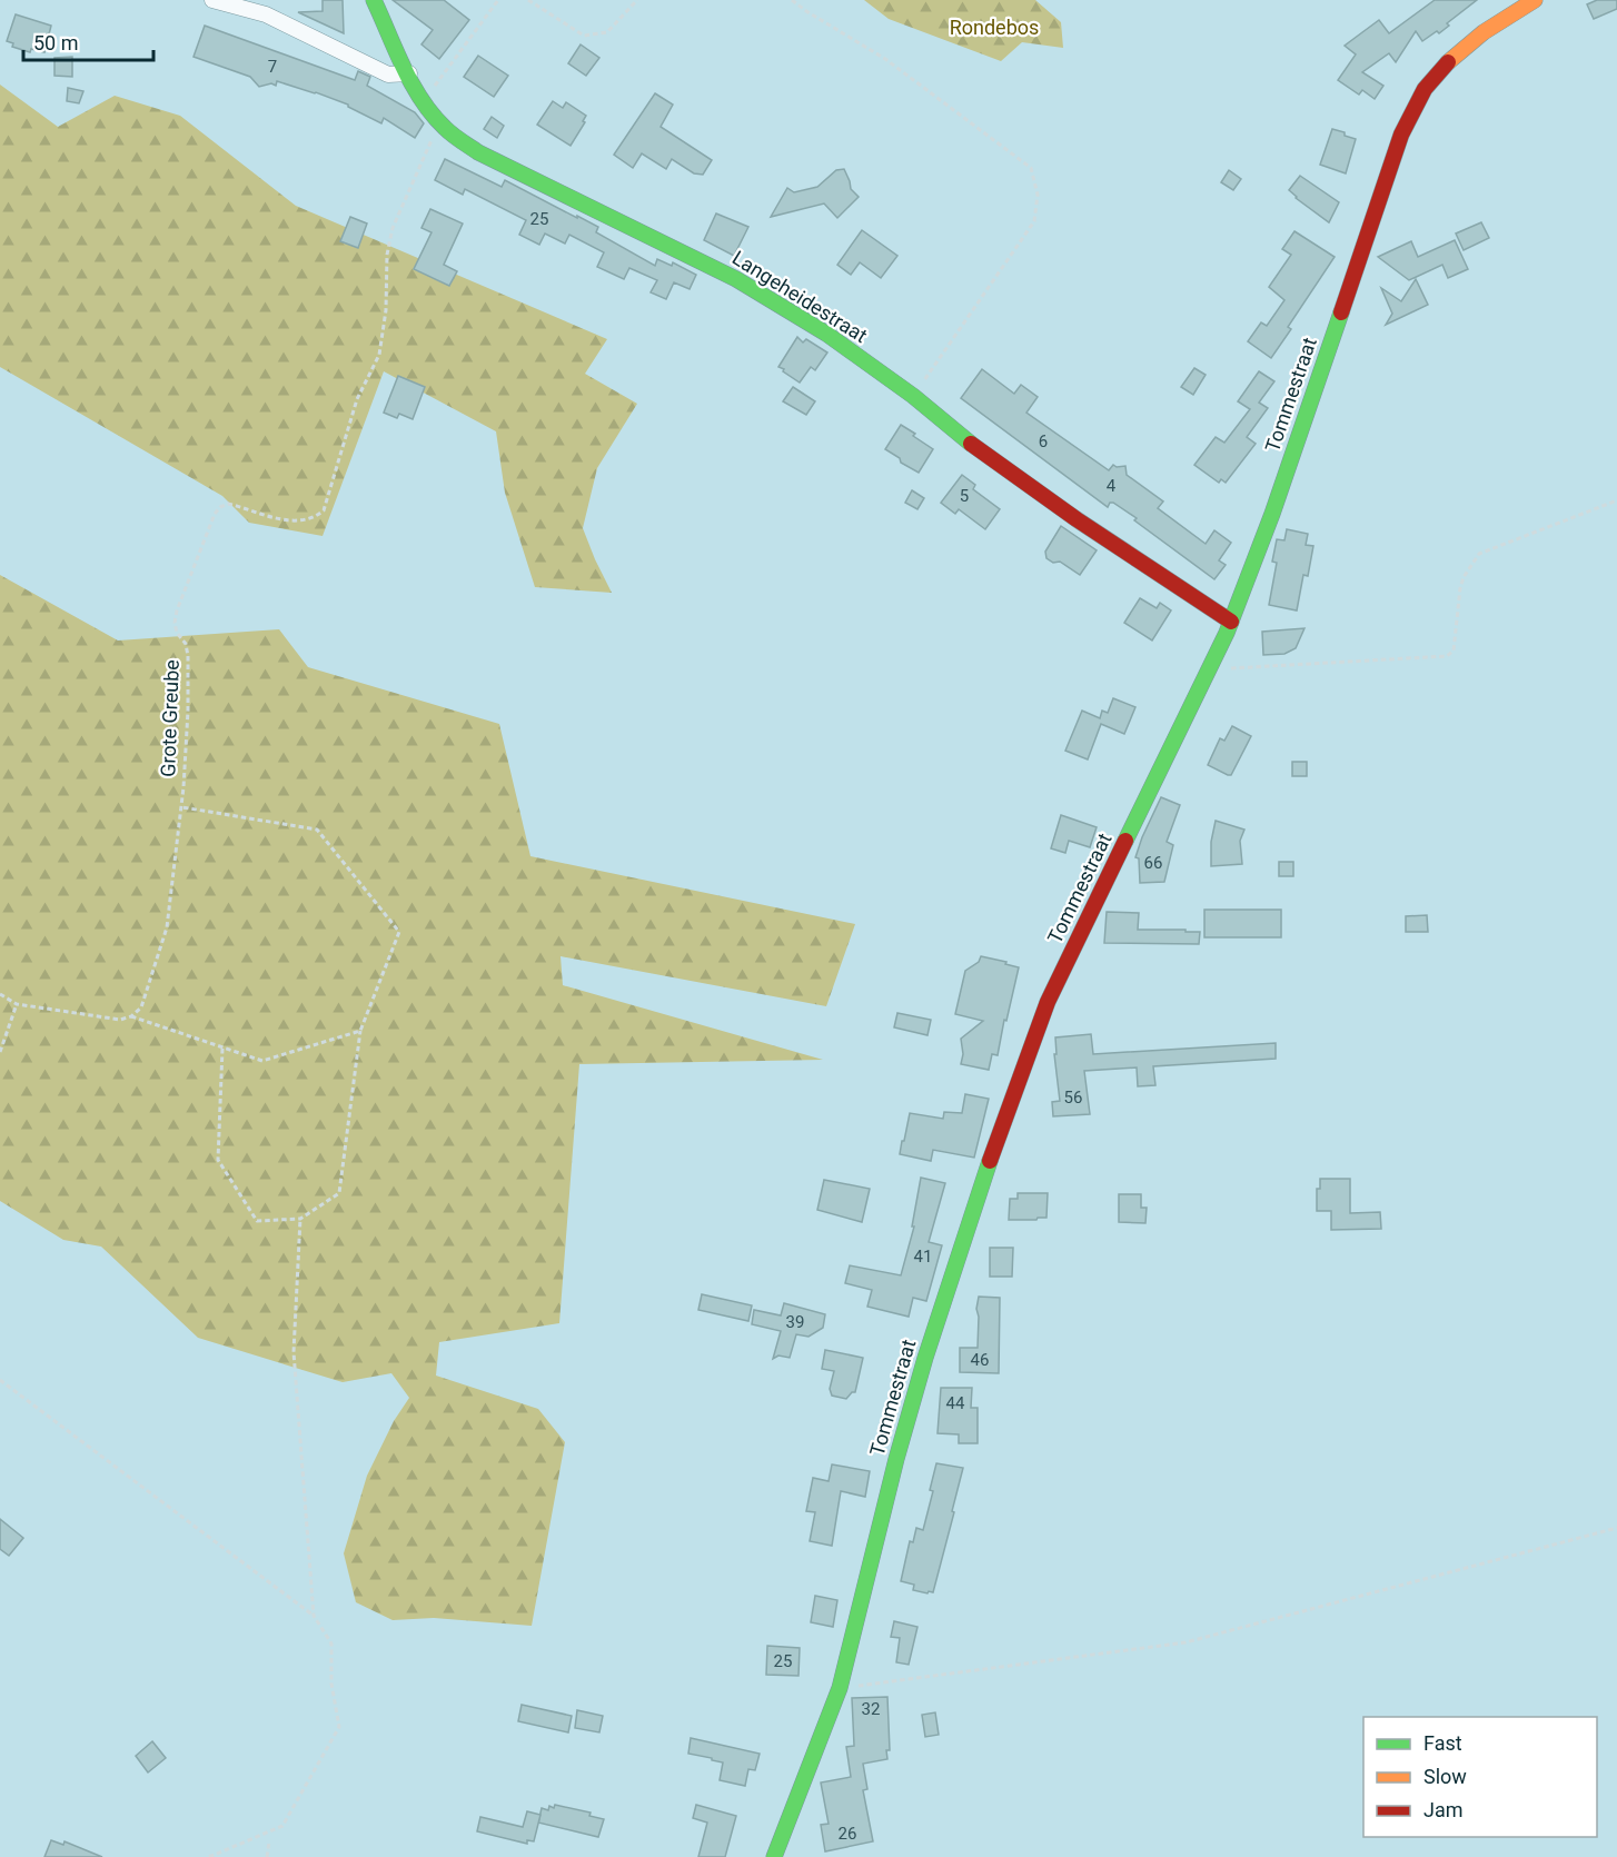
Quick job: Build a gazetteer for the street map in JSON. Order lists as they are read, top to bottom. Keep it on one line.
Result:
{"streets":{"street":["Langeheidestraat","Tommestraat"],"path":["Grote Greube"]},"crossings":[["Langeheidestraat","Tommestraat"],["Langeheidestraat","Grote Greube"]],"parks":["Rondebos"],"house_numbers":["7","25","6","4","5","66","56","41","39","46","44","25","32","26"],"legend":["Fast","Slow","Jam"],"scale_bar":"50 m"}
